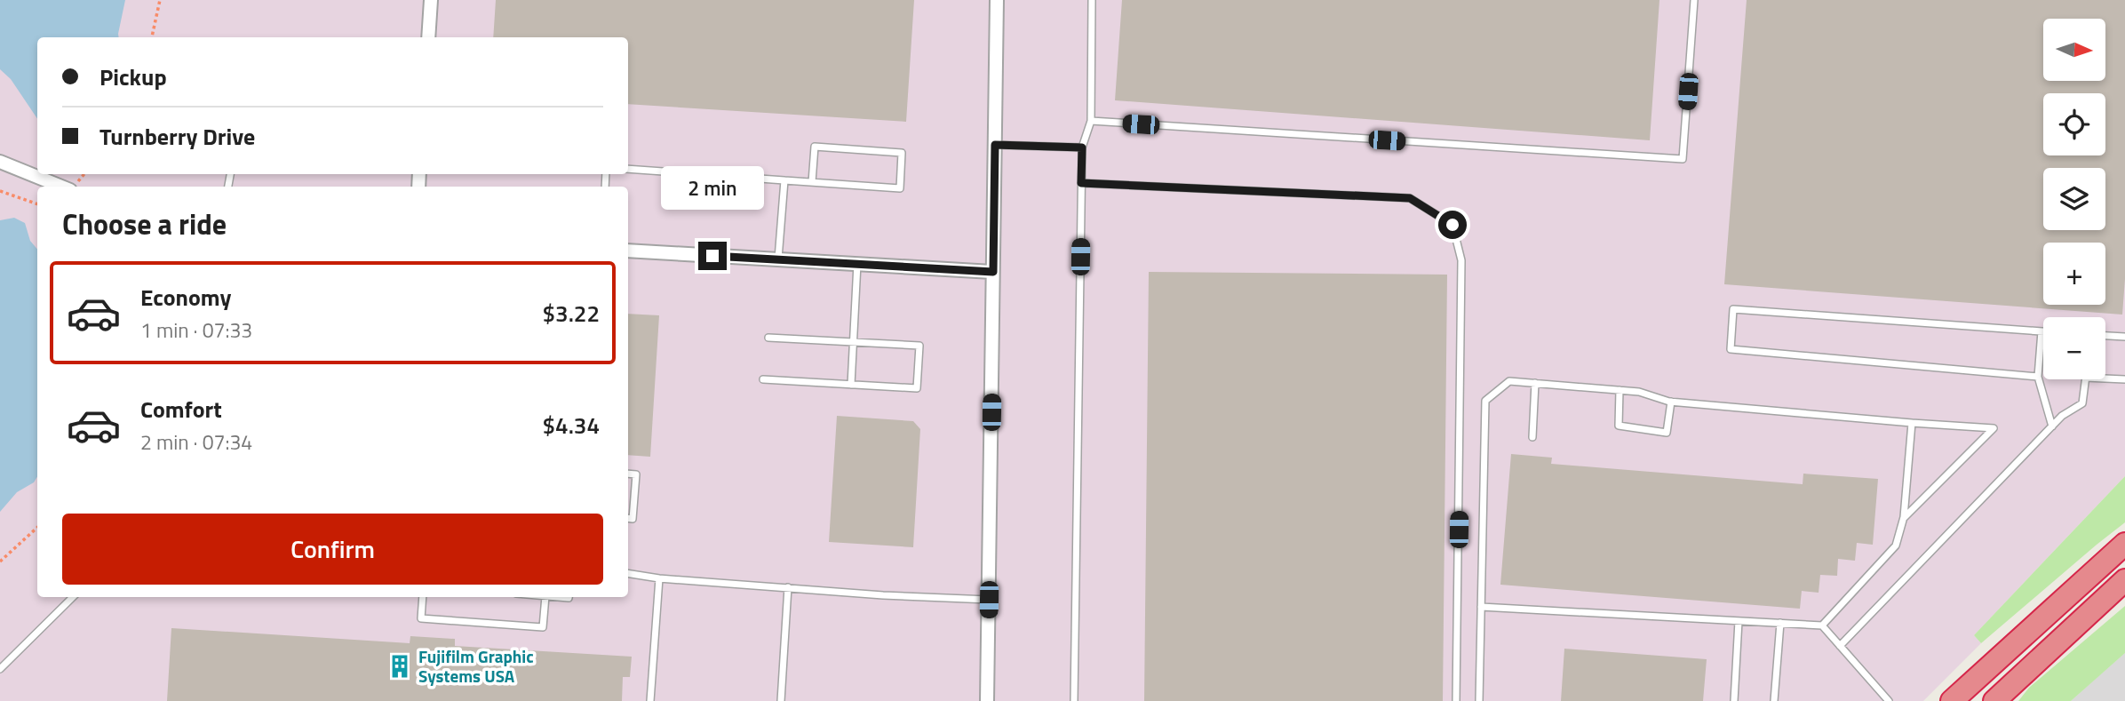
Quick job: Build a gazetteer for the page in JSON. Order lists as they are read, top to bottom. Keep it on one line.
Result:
{"places":{"building":["Fujifilm Graphic Systems USA"]},"north":"right","page":{"map_buttons":["+","−"],"banner":["Pickup","Turnberry Drive"],"bubble":"2 min","heading":"Choose a ride","list":[{"name":"Economy","note":"1 min · 07:33","value":"$3.22"},{"name":"Comfort","note":"2 min · 07:34","value":"$4.34"}],"buttons":"Confirm"}}
